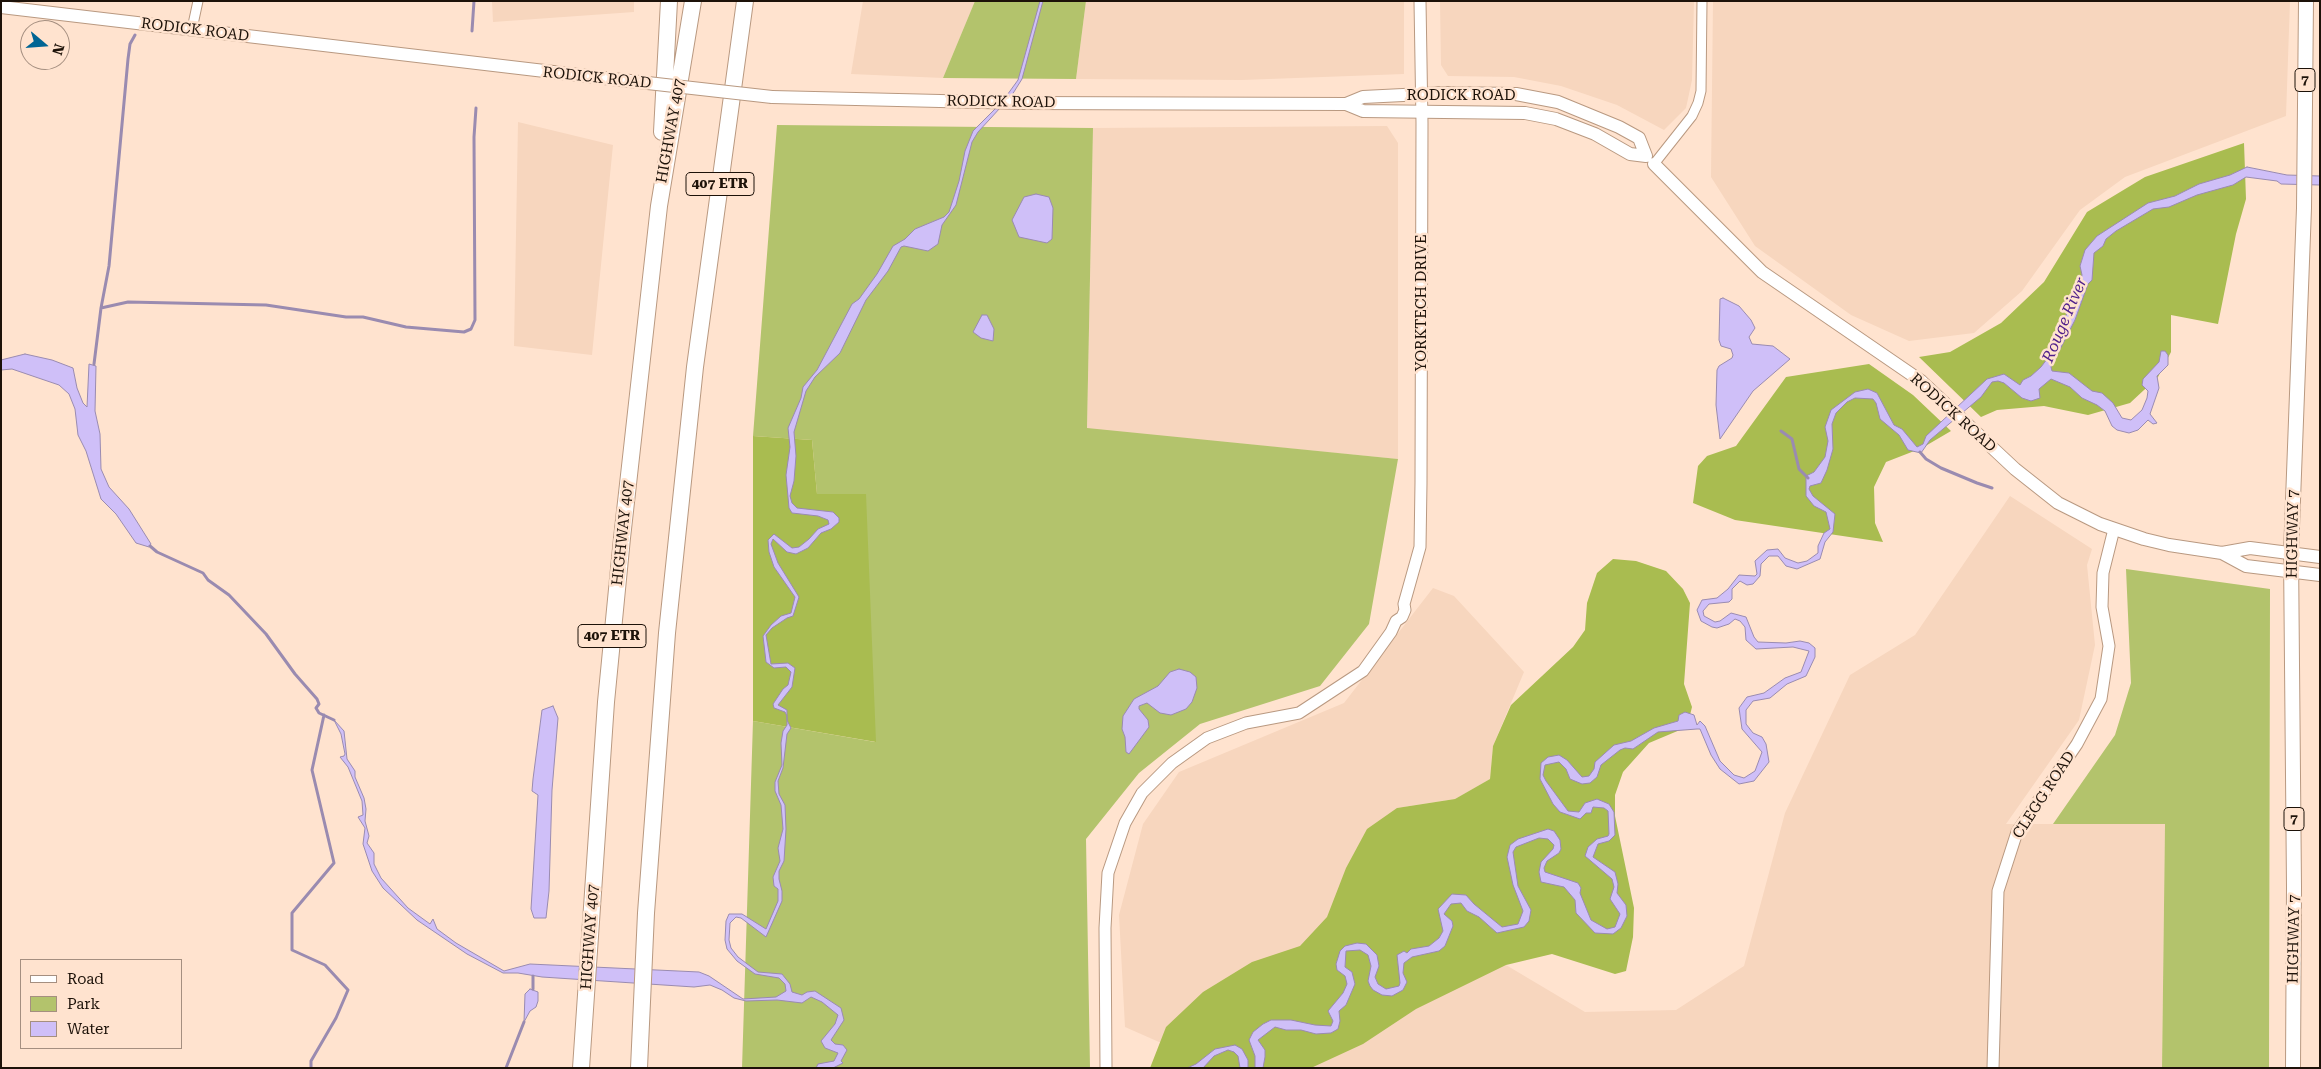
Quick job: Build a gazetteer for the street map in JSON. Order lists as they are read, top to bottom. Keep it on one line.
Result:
{"streets":{"highway":["HIGHWAY 407","407 ETR"],"main road":["RODICK ROAD","7","HIGHWAY 7"],"street":["YORKTECH DRIVE","CLEGG ROAD"]},"crossings":[["RODICK ROAD","YORKTECH DRIVE"],["RODICK ROAD","HIGHWAY 7"],["RODICK ROAD","CLEGG ROAD"]],"water":["Rouge River"],"legend":["Road","Park","Water"],"north":"right"}
